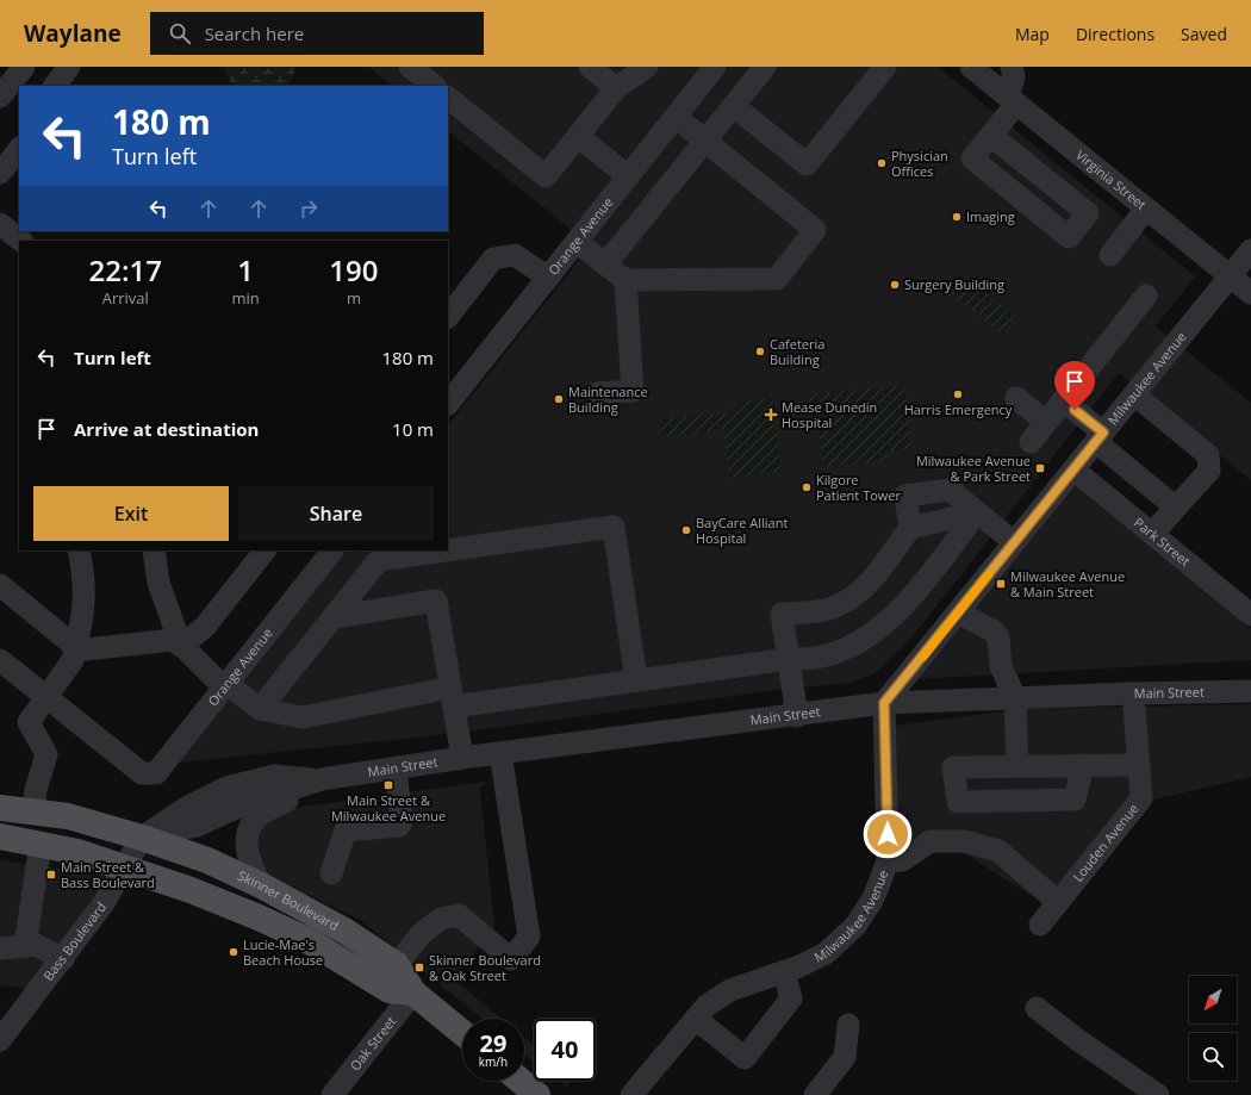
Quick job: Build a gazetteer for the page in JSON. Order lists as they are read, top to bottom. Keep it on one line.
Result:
{"streets":{"main road":["Main Street","Skinner Boulevard"],"street":["Virginia Street","Orange Avenue","Milwaukee Avenue","Park Street","Louden Avenue","Bass Boulevard","Oak Street"]},"crossings":[["Virginia Street","Milwaukee Avenue"],["Milwaukee Avenue","Park Street"],["Milwaukee Avenue","Main Street"],["Main Street","Louden Avenue"],["Main Street","Skinner Boulevard"],["Main Street","Bass Boulevard"],["Skinner Boulevard","Bass Boulevard"],["Skinner Boulevard","Oak Street"]],"places":{"other":["Physician Offices","Imaging","Surgery Building","Cafeteria Building","Harris Emergency","Maintenance Building","Kilgore Patient Tower","BayCare Alliant Hospital","Lucie-Mae's Beach House"],"health":["Mease Dunedin Hospital"],"transit":["Milwaukee Avenue & Park Street","Milwaukee Avenue & Main Street","Main Street & Milwaukee Avenue","Main Street & Bass Boulevard","Skinner Boulevard & Oak Street"]},"north":"bottom left","page":{"header":"Waylane","search":"Search here","nav":["Map","Directions","Saved"],"turn":["180 m","Turn left"],"eta":["22:17","Arrival","1","min","190","m"],"list":[{"name":"Turn left","value":"180 m"},{"name":"Arrive at destination","value":"10 m"}],"buttons":["Exit","Share"],"speed":"29 km/h","limit":"40"}}
